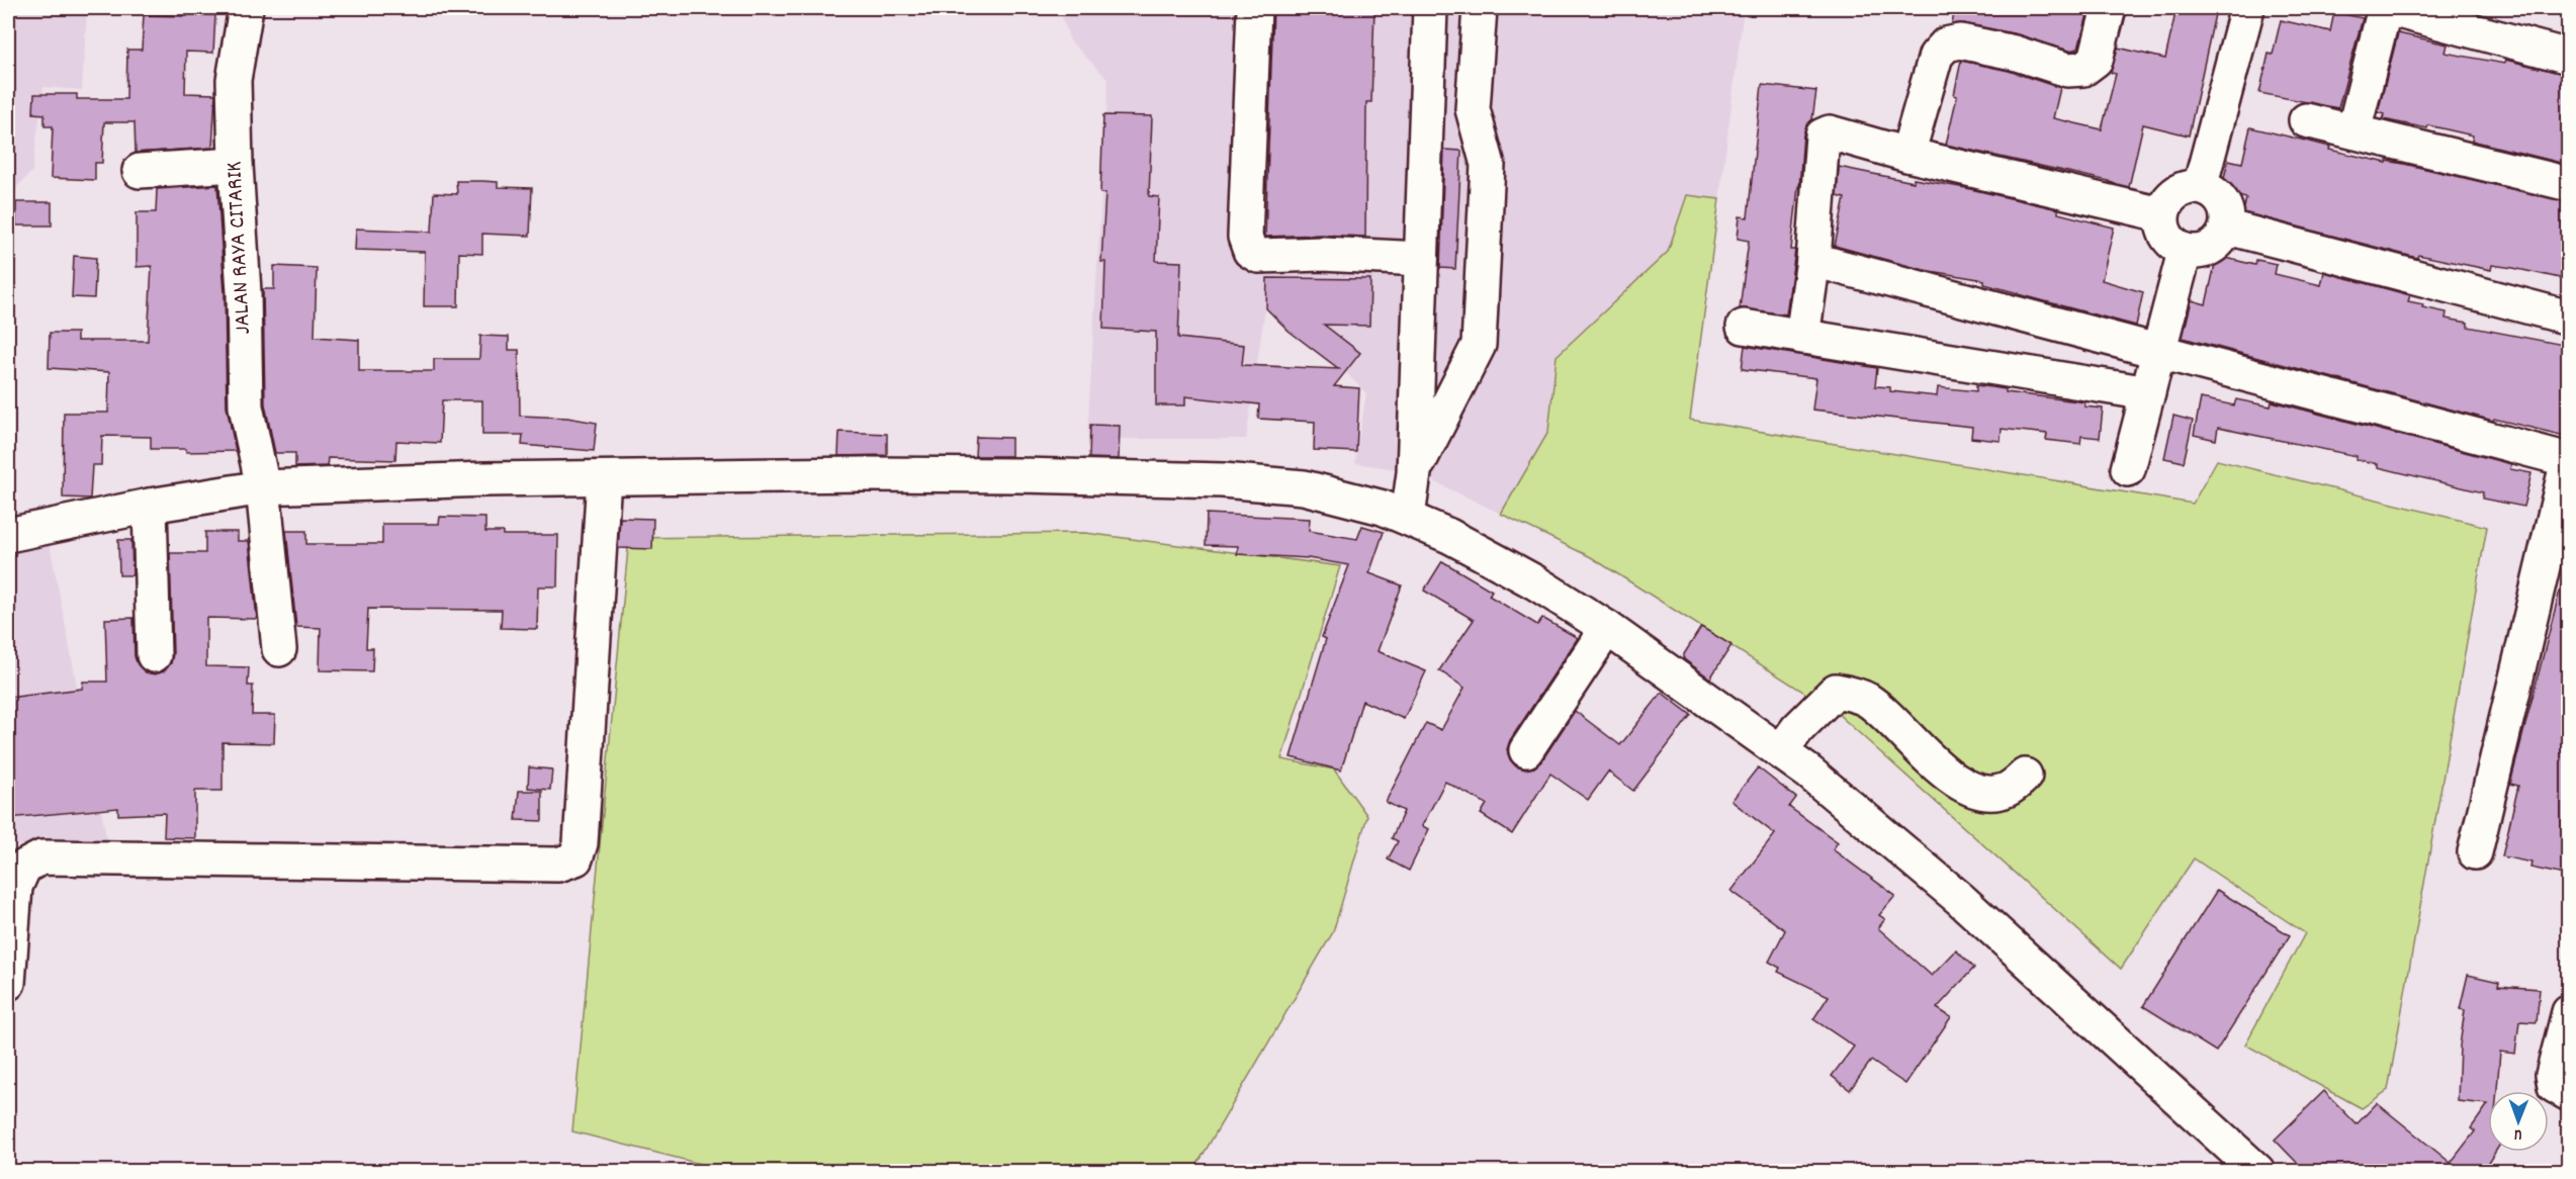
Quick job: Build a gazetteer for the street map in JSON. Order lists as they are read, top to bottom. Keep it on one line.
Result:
{"streets":{"street":["JALAN RAYA CITARIK"]},"north":"bottom"}
